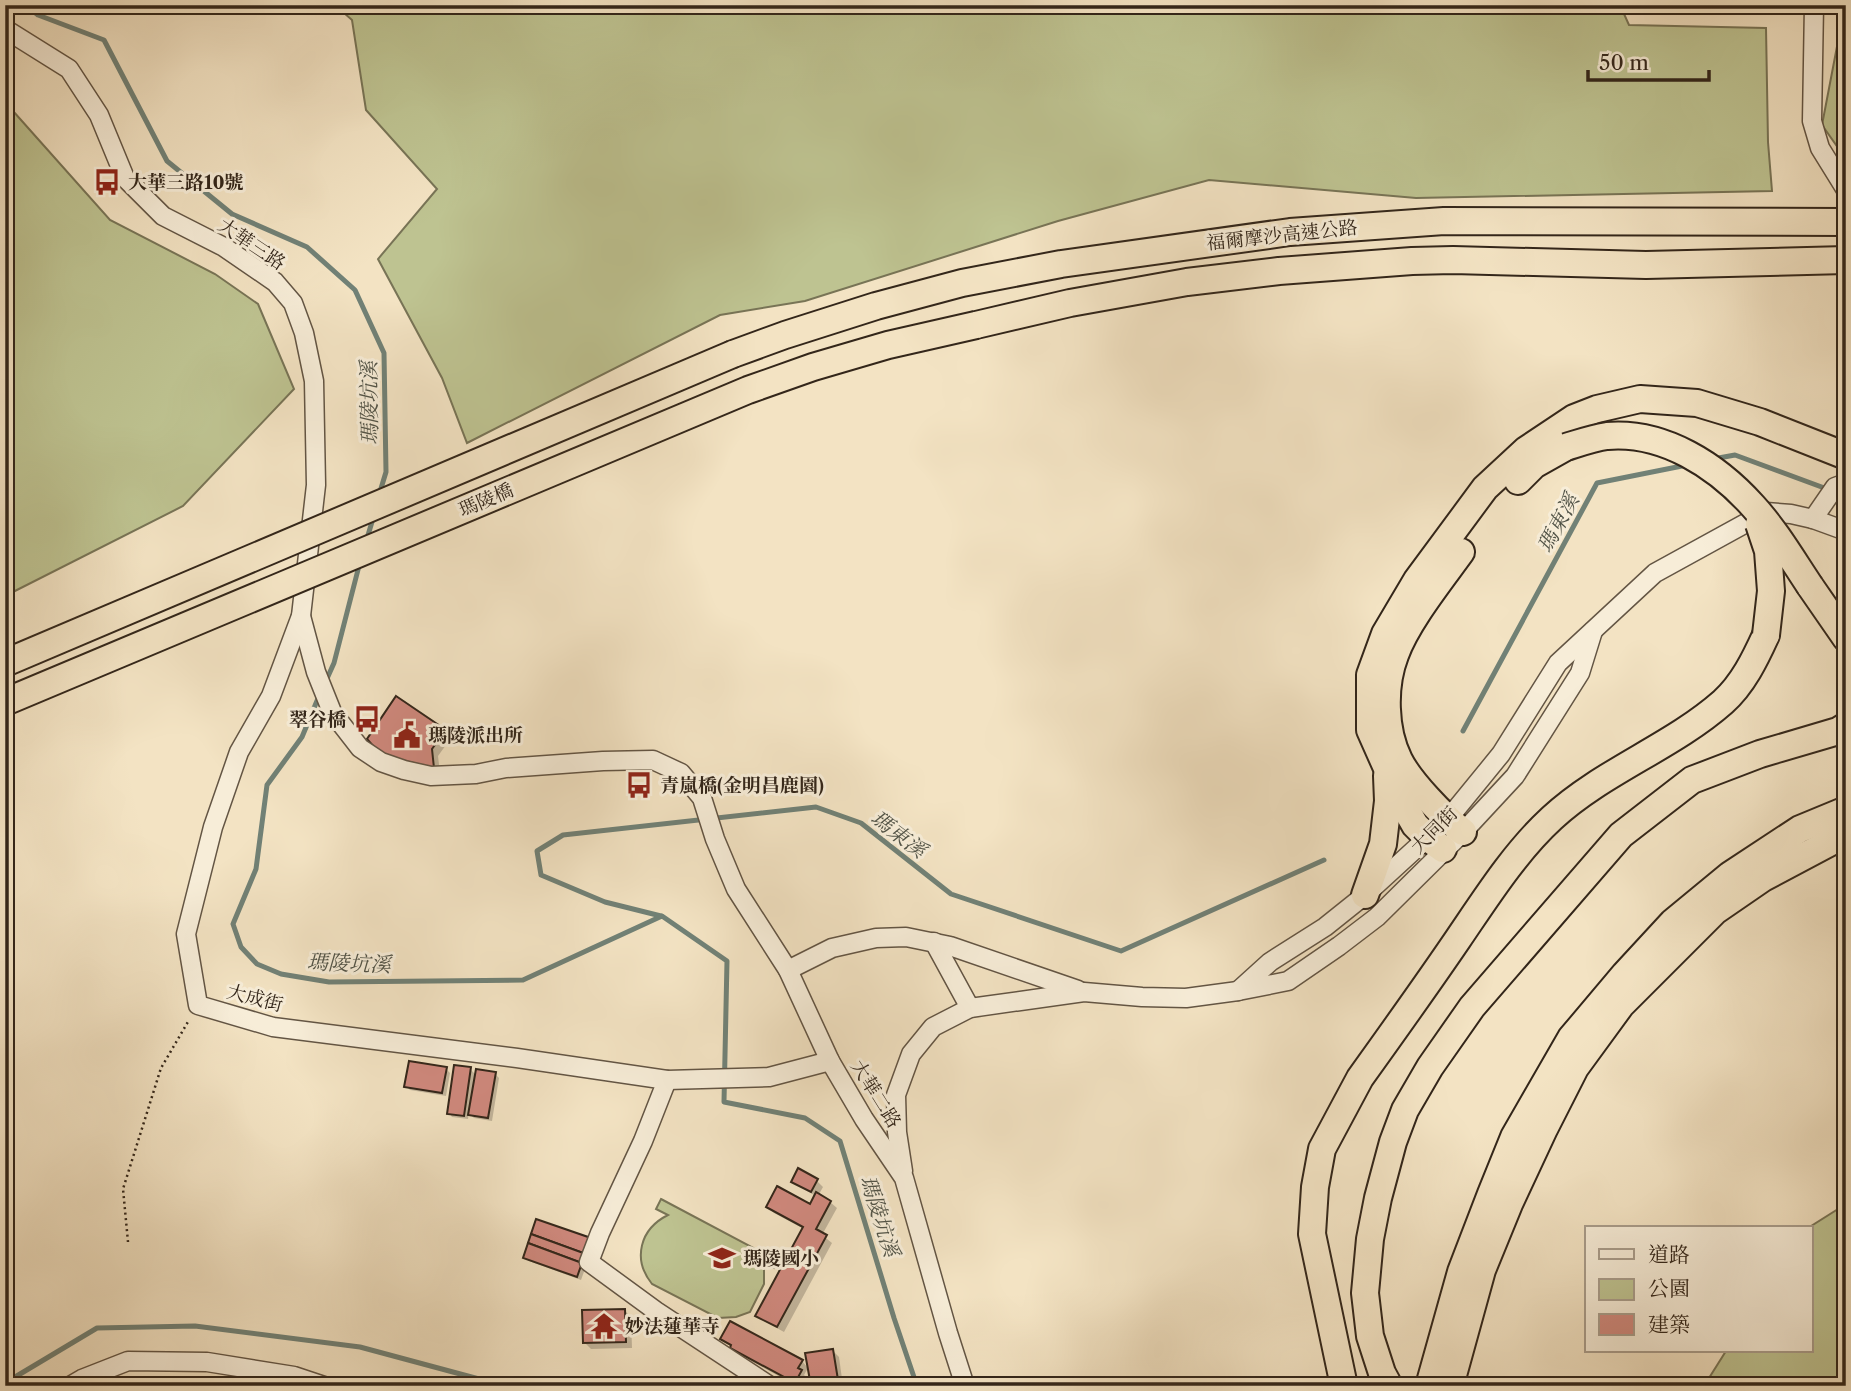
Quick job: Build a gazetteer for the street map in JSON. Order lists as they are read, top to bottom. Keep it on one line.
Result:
{"streets":{"highway":["福爾摩沙高速公路","瑪陵橋"],"street":["大華三路","大同街","大成街","大華二路"]},"crossings":[["福爾摩沙高速公路","瑪陵橋"],["大華三路","大成街"],["大華三路","大華二路"],["大成街","大華二路"]],"water":["瑪陵坑溪","瑪東溪"],"places":{"bus stop":["大華三路10號","翠谷橋","青嵐橋(金明昌鹿園)"],"public building":["瑪陵派出所"],"school or university":["瑪陵國小"],"temple":["妙法蓮華寺"]},"legend":["道路","公園","建築"],"scale_bar":"50 m"}
